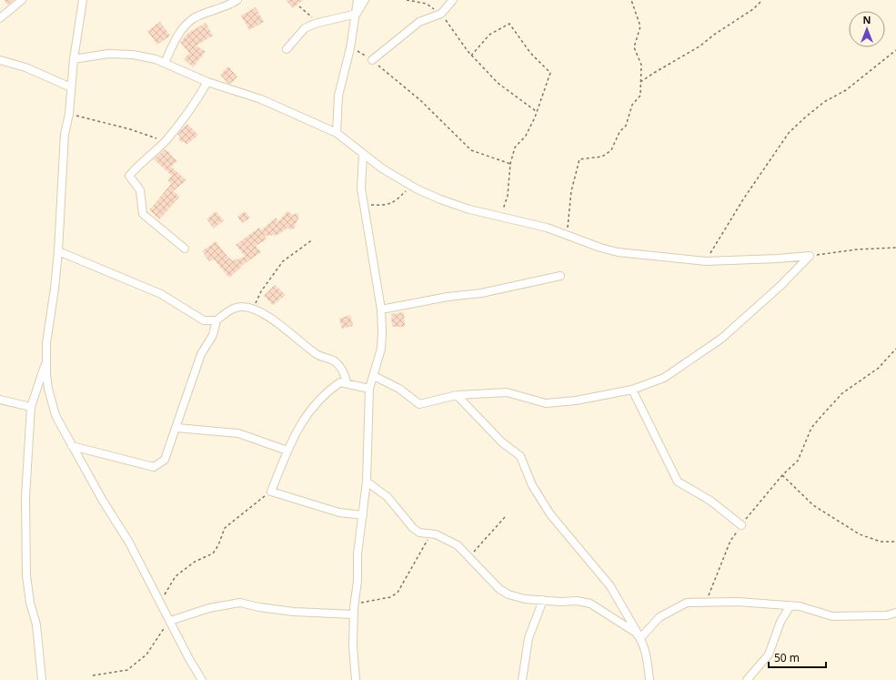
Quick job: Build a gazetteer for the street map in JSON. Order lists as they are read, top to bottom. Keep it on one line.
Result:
{"scale_bar":"50 m","north":"top"}
